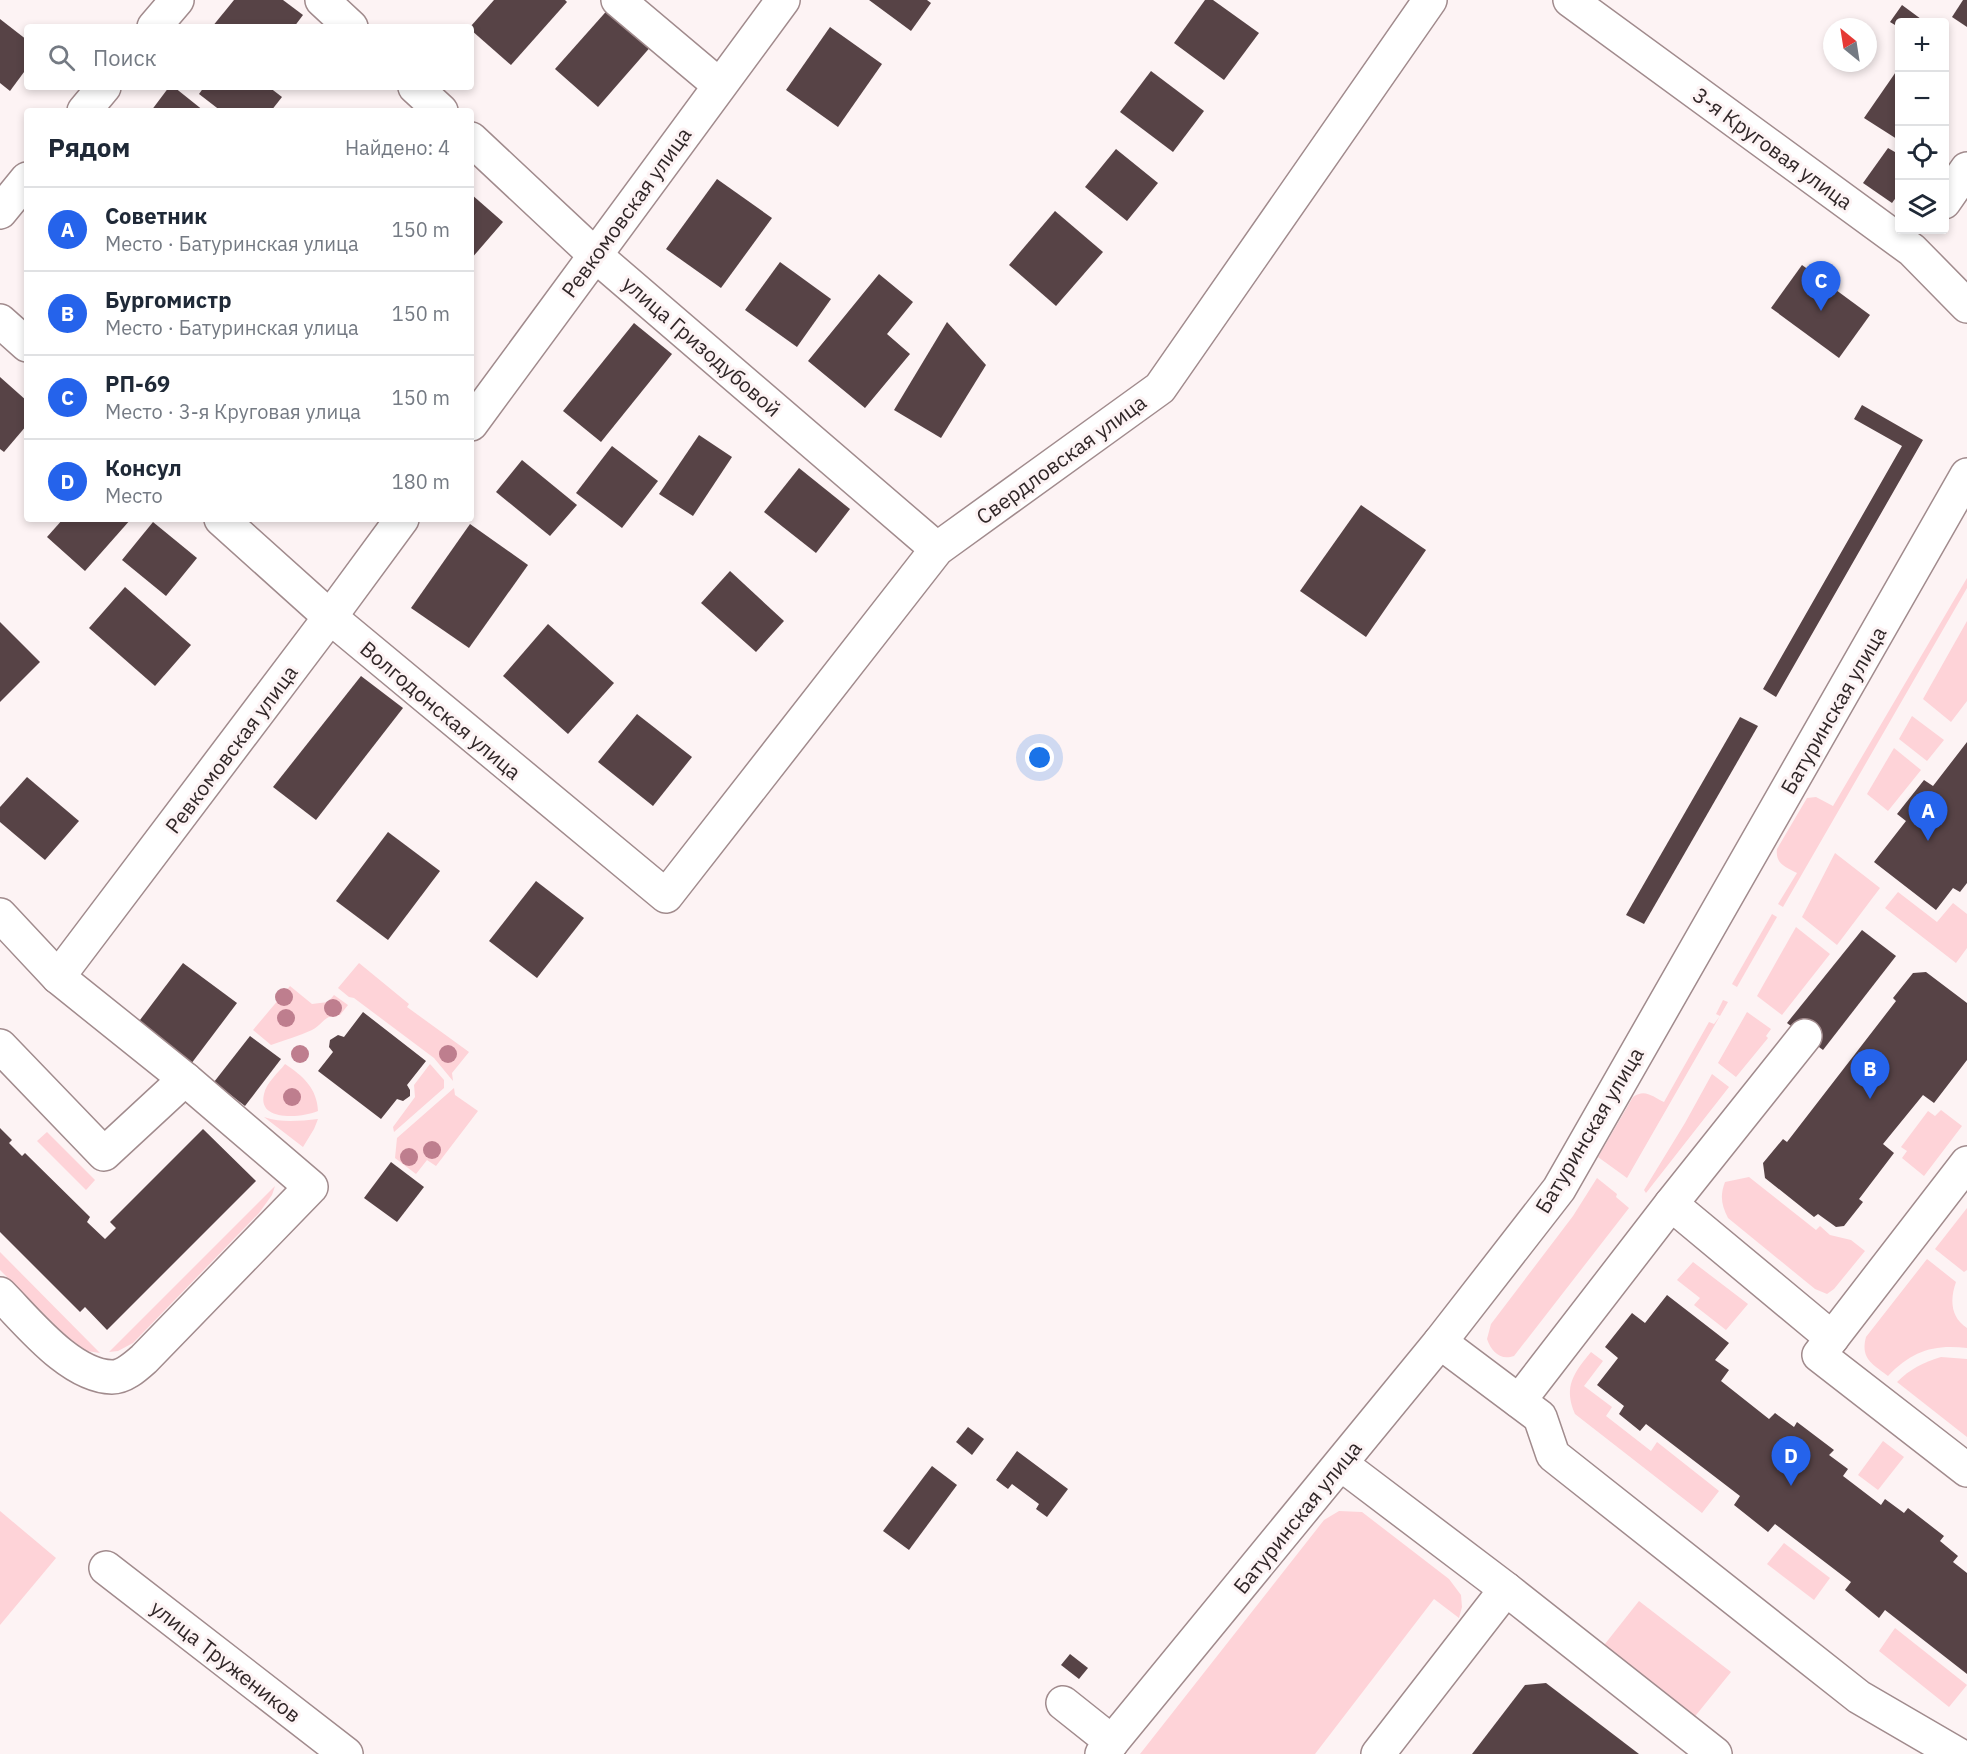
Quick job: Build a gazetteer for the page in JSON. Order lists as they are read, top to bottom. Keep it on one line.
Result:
{"streets":{"street":["3-я Круговая улица","Ревкомовская улица","улица Гризодубовой","Свердловская улица","Волгодонская улица","Батуринская улица","улица Тружеников"]},"crossings":[["Ревкомовская улица","улица Гризодубовой"],["Ревкомовская улица","Волгодонская улица"],["улица Гризодубовой","Свердловская улица"],["Свердловская улица","Волгодонская улица"]],"north":"top left","page":{"map_buttons":["+","−"],"search":"Поиск","heading":["Рядом","Найдено: 4"],"list":[{"mark":"A","name":"Советник","note":"Место · Батуринская улица","value":"150 m"},{"mark":"B","name":"Бургомистр","note":"Место · Батуринская улица","value":"150 m"},{"mark":"C","name":"РП-69","note":"Место · 3-я Круговая улица","value":"150 m"},{"mark":"D","name":"Консул","note":"Место","value":"180 m"}],"pins":["C","A","B","D"]}}
